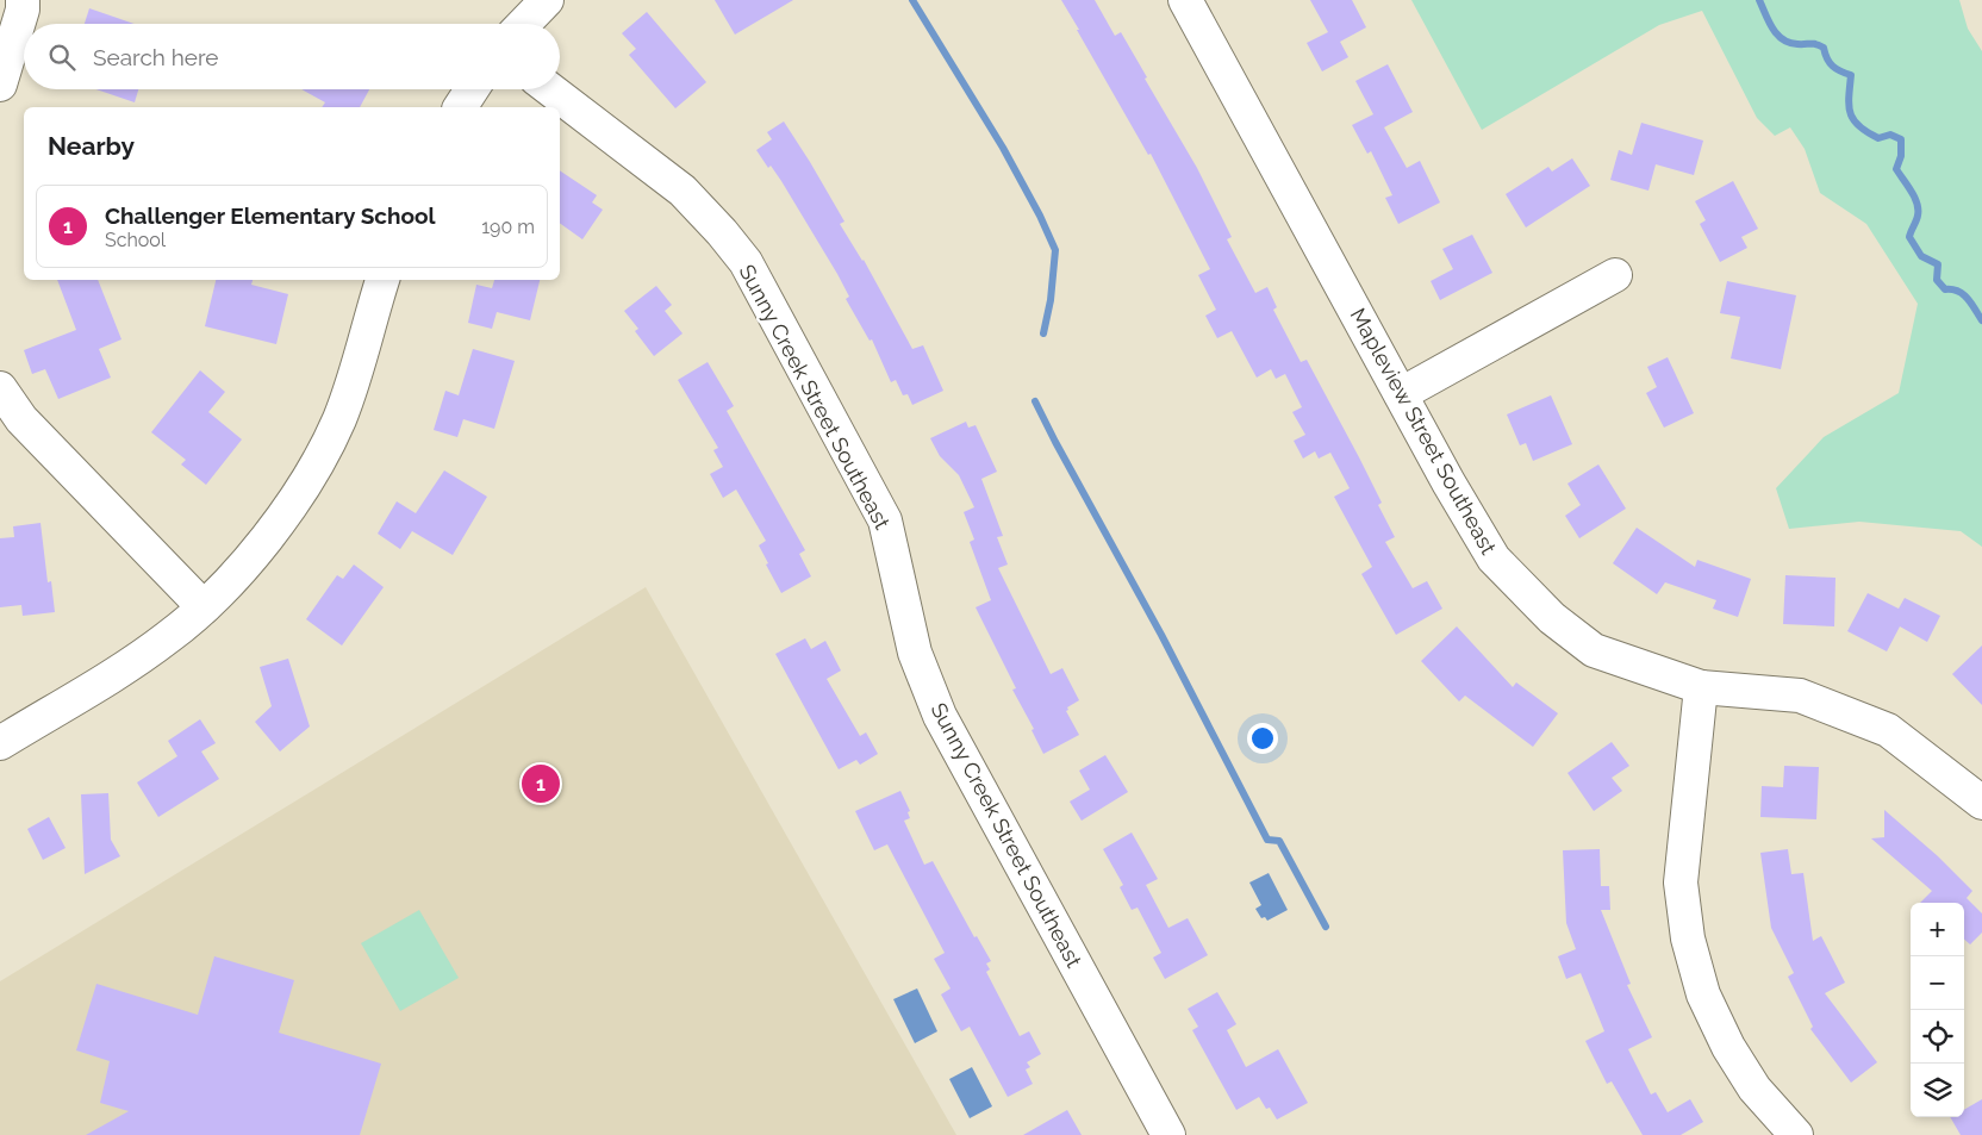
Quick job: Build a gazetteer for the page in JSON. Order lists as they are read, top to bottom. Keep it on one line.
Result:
{"streets":{"street":["Sunny Creek Street Southeast","Mapleview Street Southeast"]},"page":{"search":"Search here","heading":"Nearby","list":[{"mark":"1","name":"Challenger Elementary School","note":"School","value":"190 m"}],"pins":"1","map_buttons":["+","−"]}}
